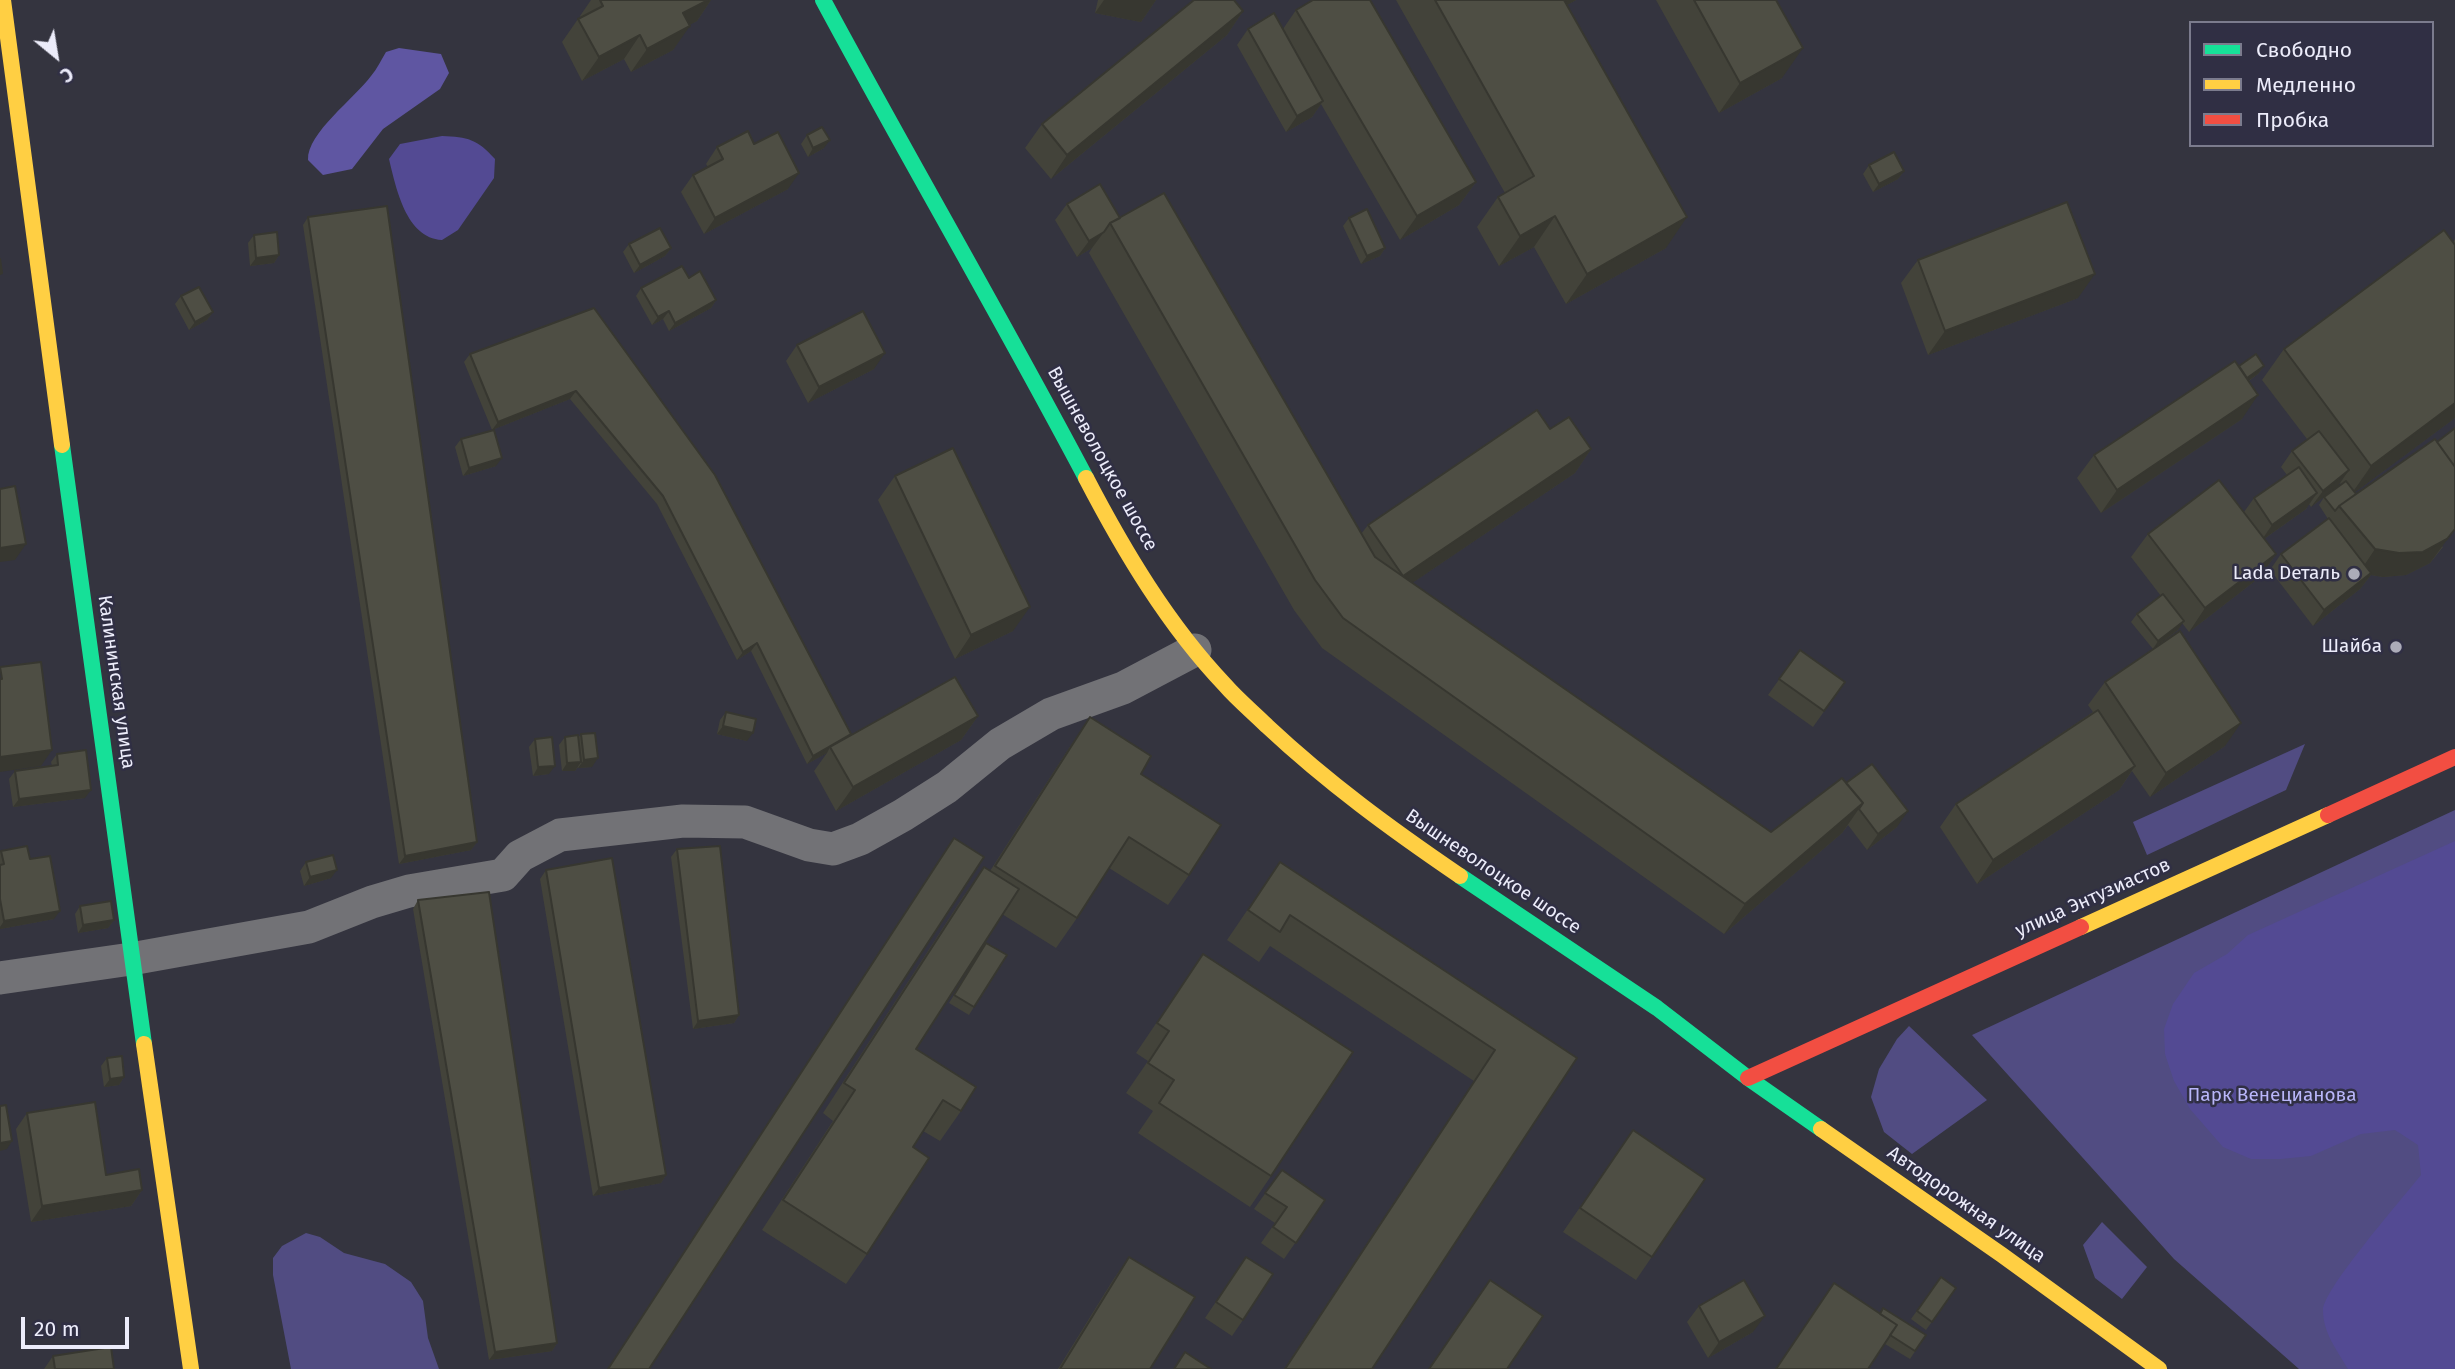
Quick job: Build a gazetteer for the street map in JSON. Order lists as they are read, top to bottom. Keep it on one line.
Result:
{"streets":{"street":["Вышневолоцкое шоссе","Калининская улица","улица Энтузиастов","Автодорожная улица"]},"crossings":[["Вышневолоцкое шоссе","улица Энтузиастов"],["Вышневолоцкое шоссе","Автодорожная улица"],["улица Энтузиастов","Автодорожная улица"]],"parks":["Парк Венецианова"],"places":["Lada Dеталь","Шайба"],"legend":["Свободно","Медленно","Пробка"],"scale_bar":"20 m","north":"bottom right"}
